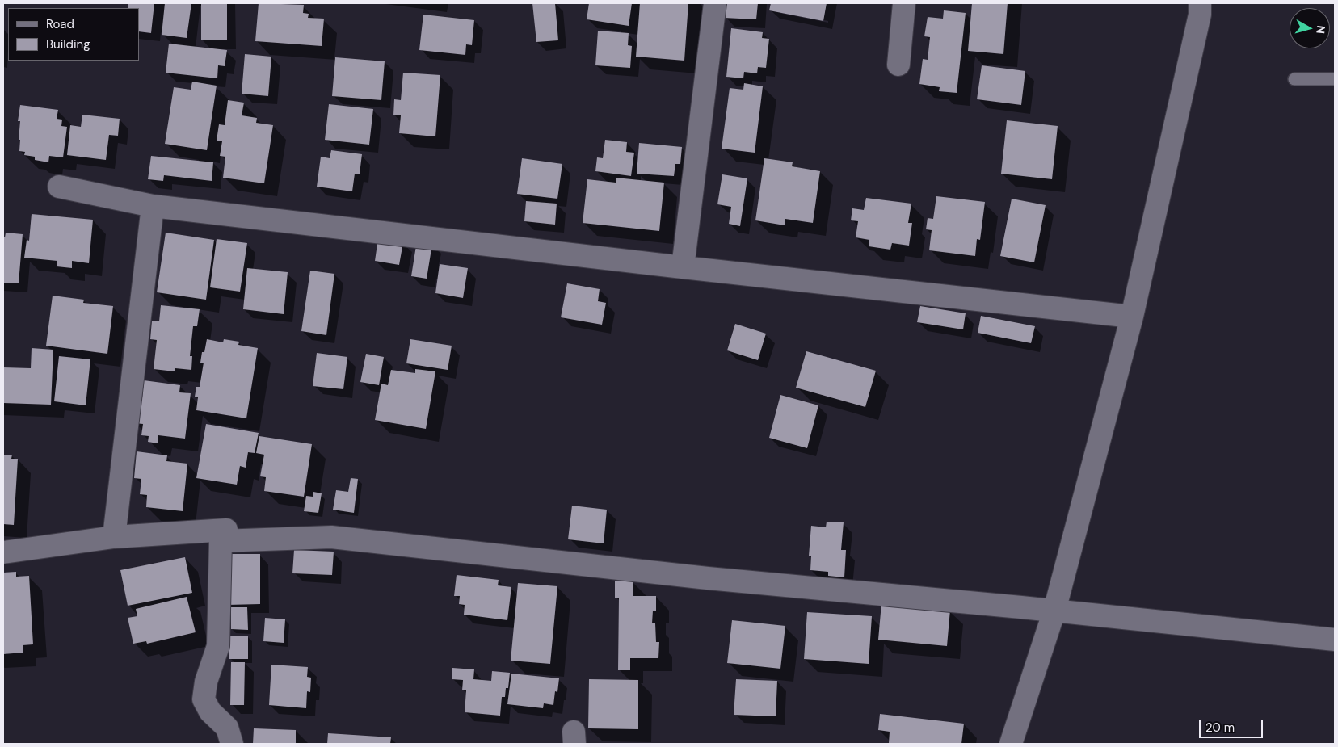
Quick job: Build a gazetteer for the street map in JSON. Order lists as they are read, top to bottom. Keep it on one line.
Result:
{"legend":["Road","Building"],"scale_bar":"20 m","north":"right"}
